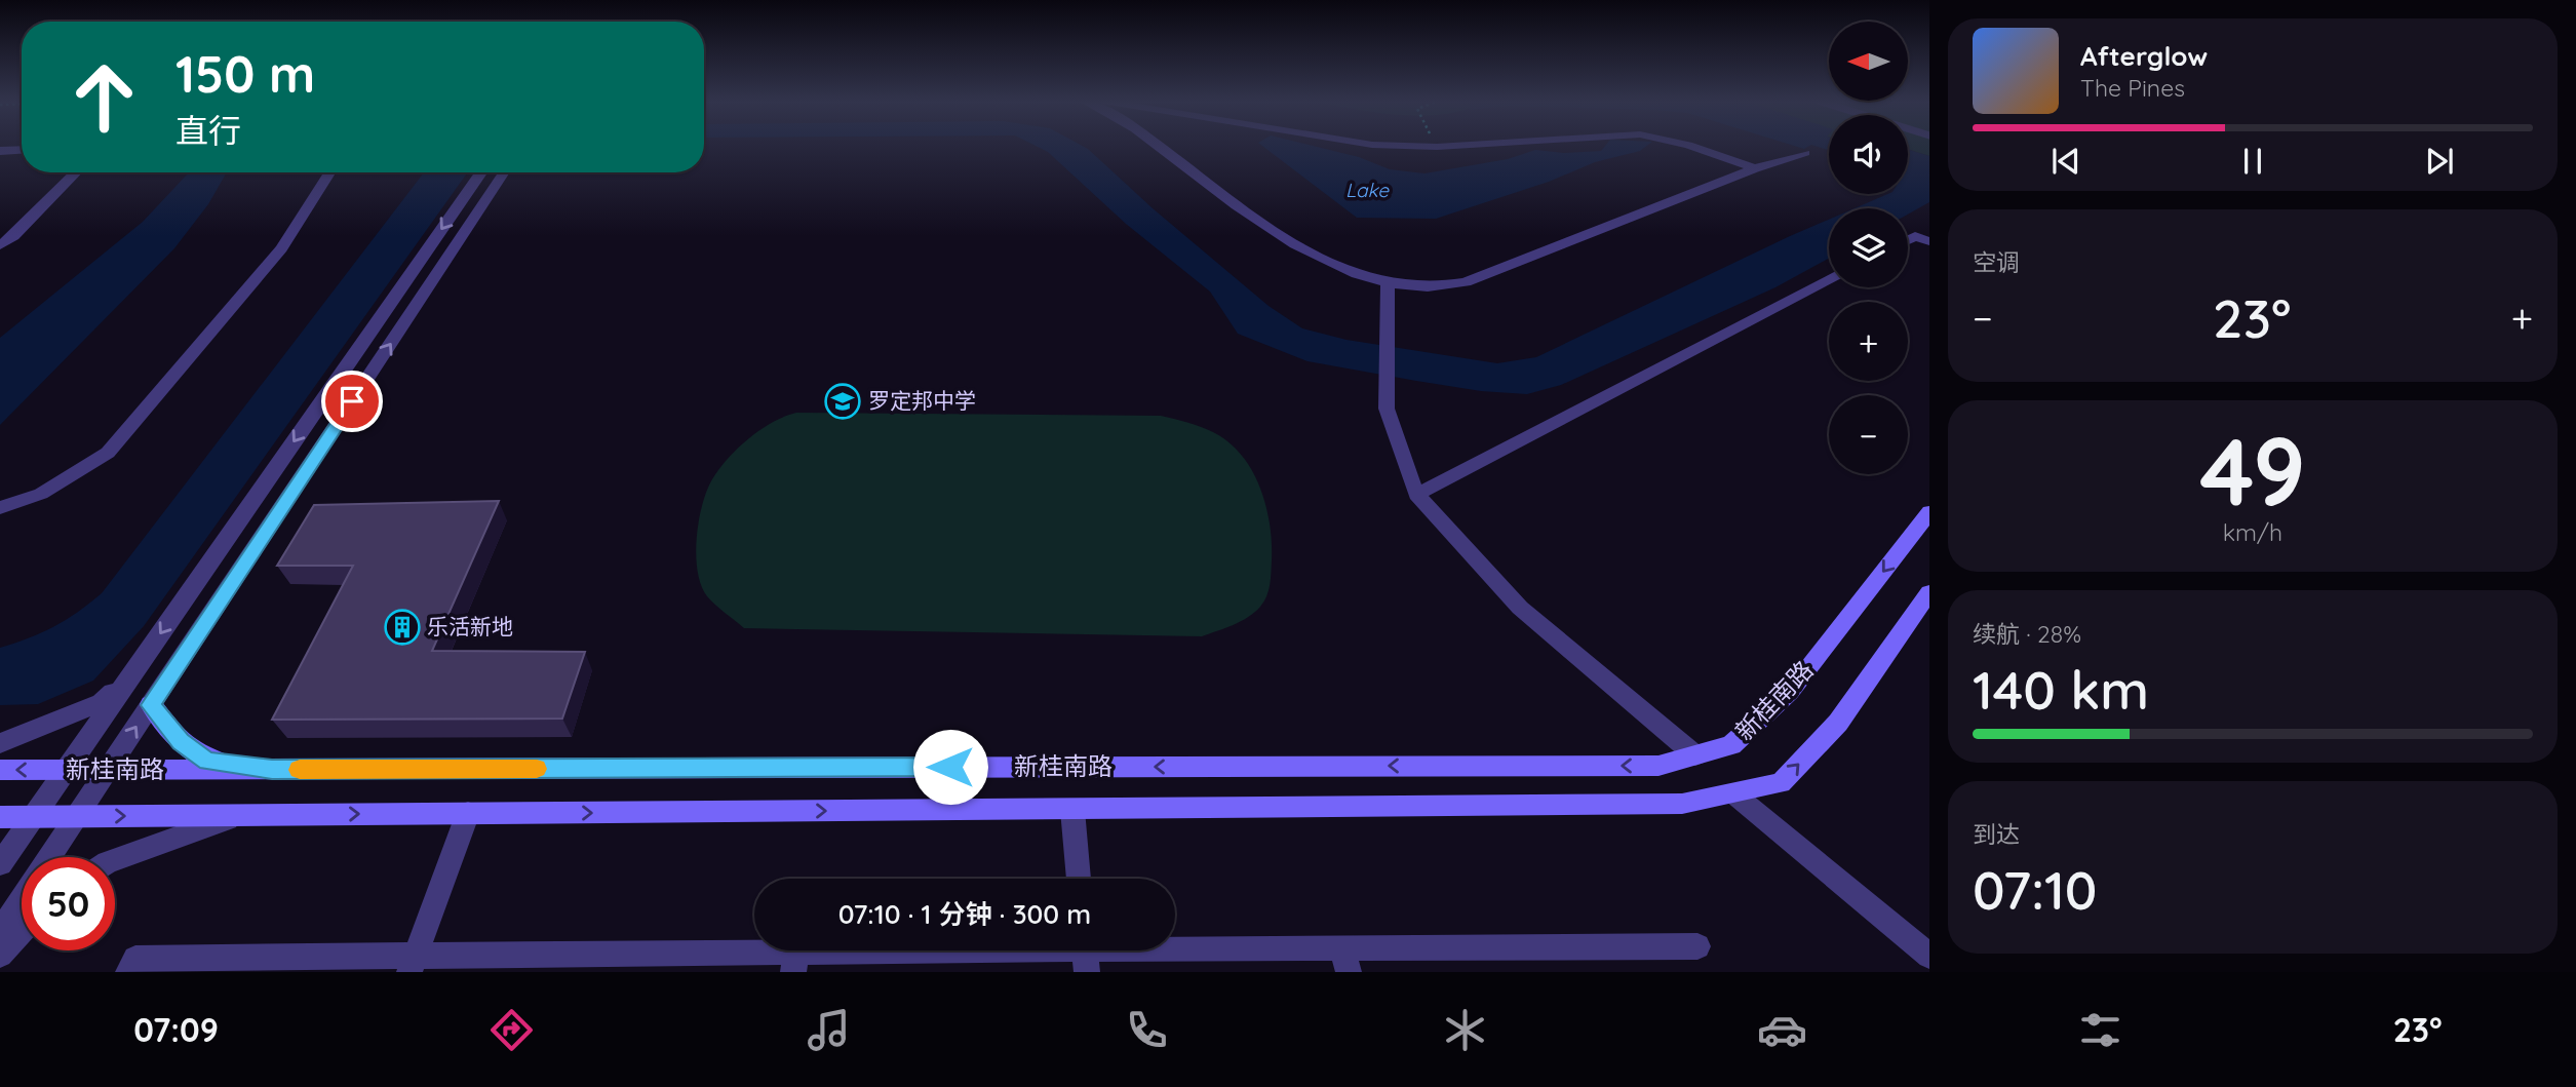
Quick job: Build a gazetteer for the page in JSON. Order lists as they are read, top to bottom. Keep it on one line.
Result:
{"streets":{"main road":["新桂南路"]},"water":["Lake"],"places":{"school or university":["罗定邦中学"],"building":["乐活新地"]},"north":"left","page":{"map_buttons":["+","−"],"turn":["150 m","直行"],"song":["Afterglow","The Pines"],"tile":["空调",["49","km/h"],["续航 · 28%","140 km"],["到达","07:10"]],"heat":["−","23°","+"],"limit":"50","trip":"07:10 · 1 分钟 · 300 m","tabs":["07:09","23°"]}}
